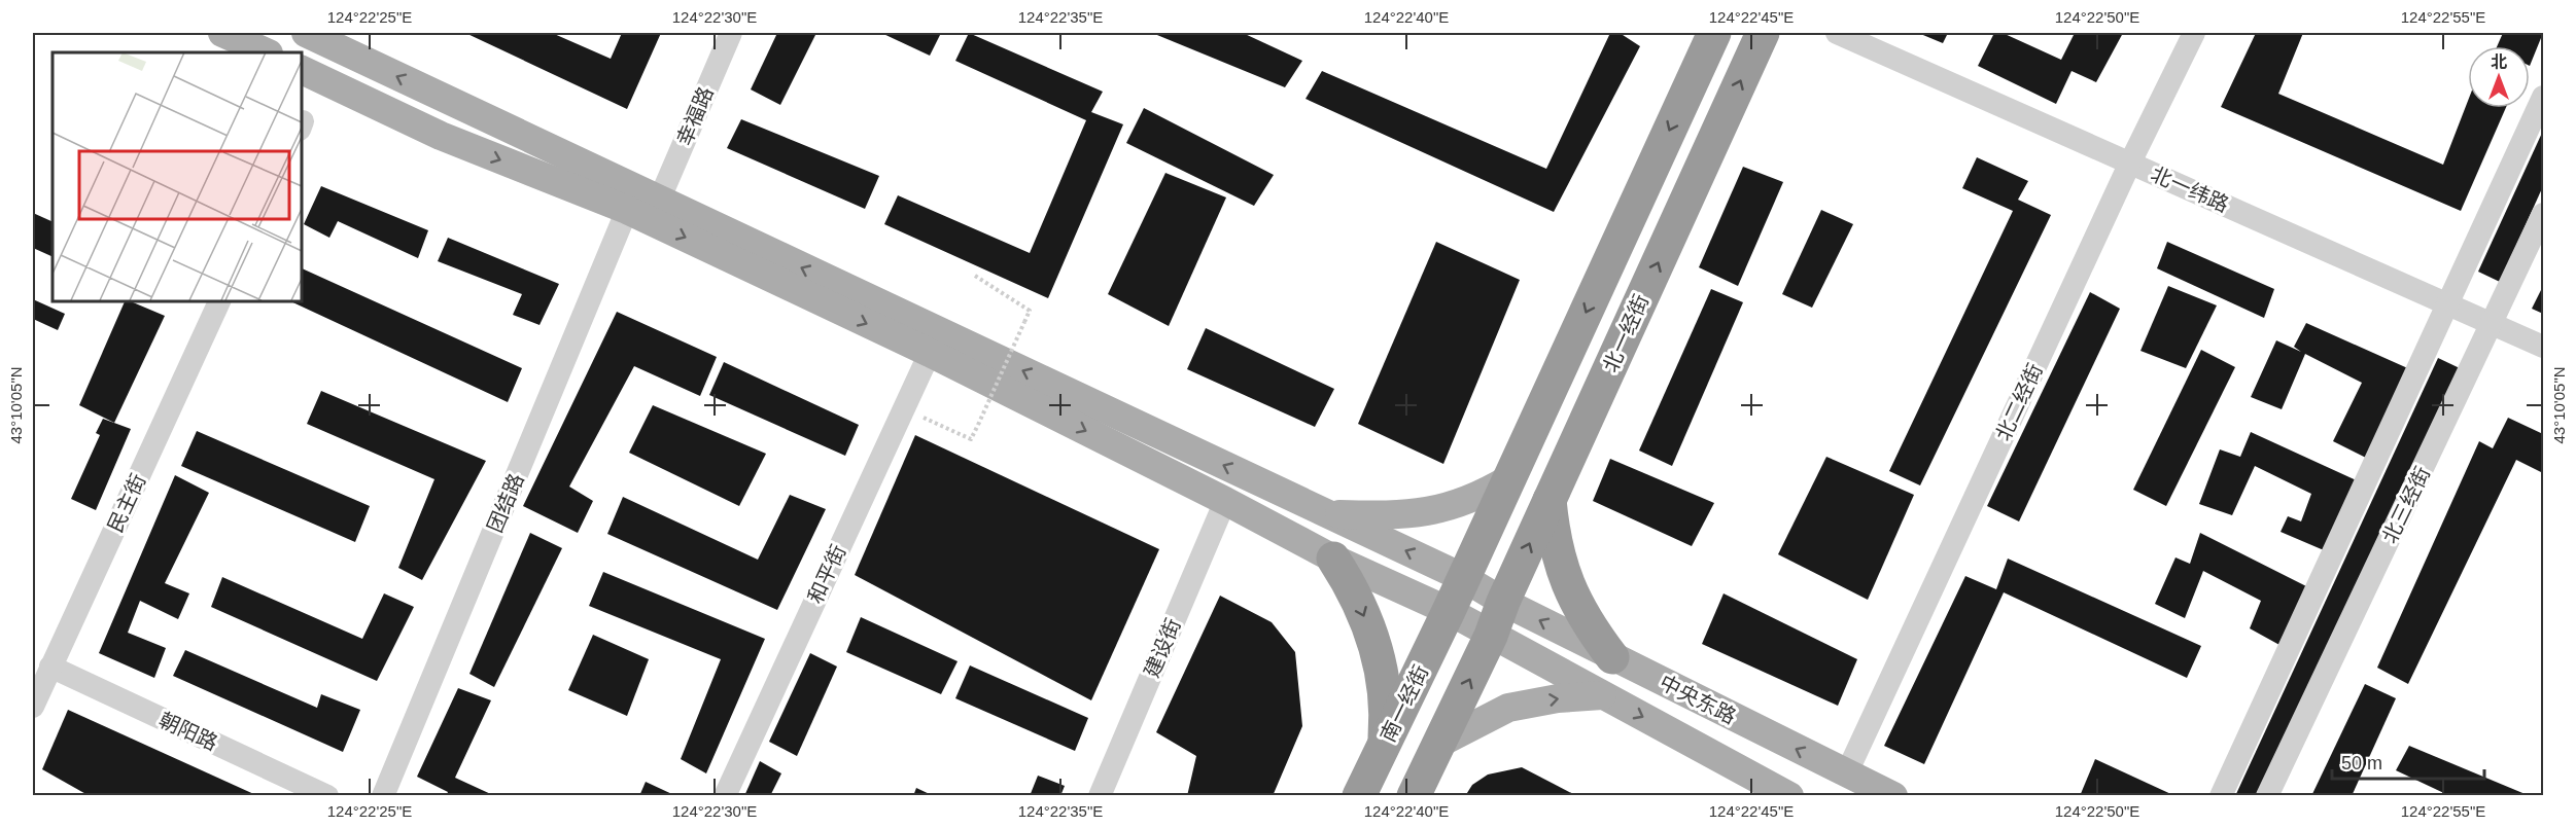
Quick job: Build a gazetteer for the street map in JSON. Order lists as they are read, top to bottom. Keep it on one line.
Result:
{"streets":{"highway":["北一经街","南一经街"],"main road":["中央东路"],"street":["幸福路","北一纬路","北二经街","民主街","团结路","北三经街","和平街","建设街","朝阳路"]},"crossings":[["幸福路","中央东路"],["北一纬路","北二经街"],["北一纬路","北三经街"],["北一经街","中央东路"],["北二经街","中央东路"],["民主街","朝阳路"],["团结路","中央东路"],["和平街","中央东路"],["建设街","中央东路"],["中央东路","南一经街"]],"scale_bar":"50 m","north":"top","coordinates":["124°22'25\"E","124°22'30\"E","124°22'35\"E","124°22'40\"E","124°22'45\"E","124°22'50\"E","124°22'55\"E","43°10'05\"N"]}
